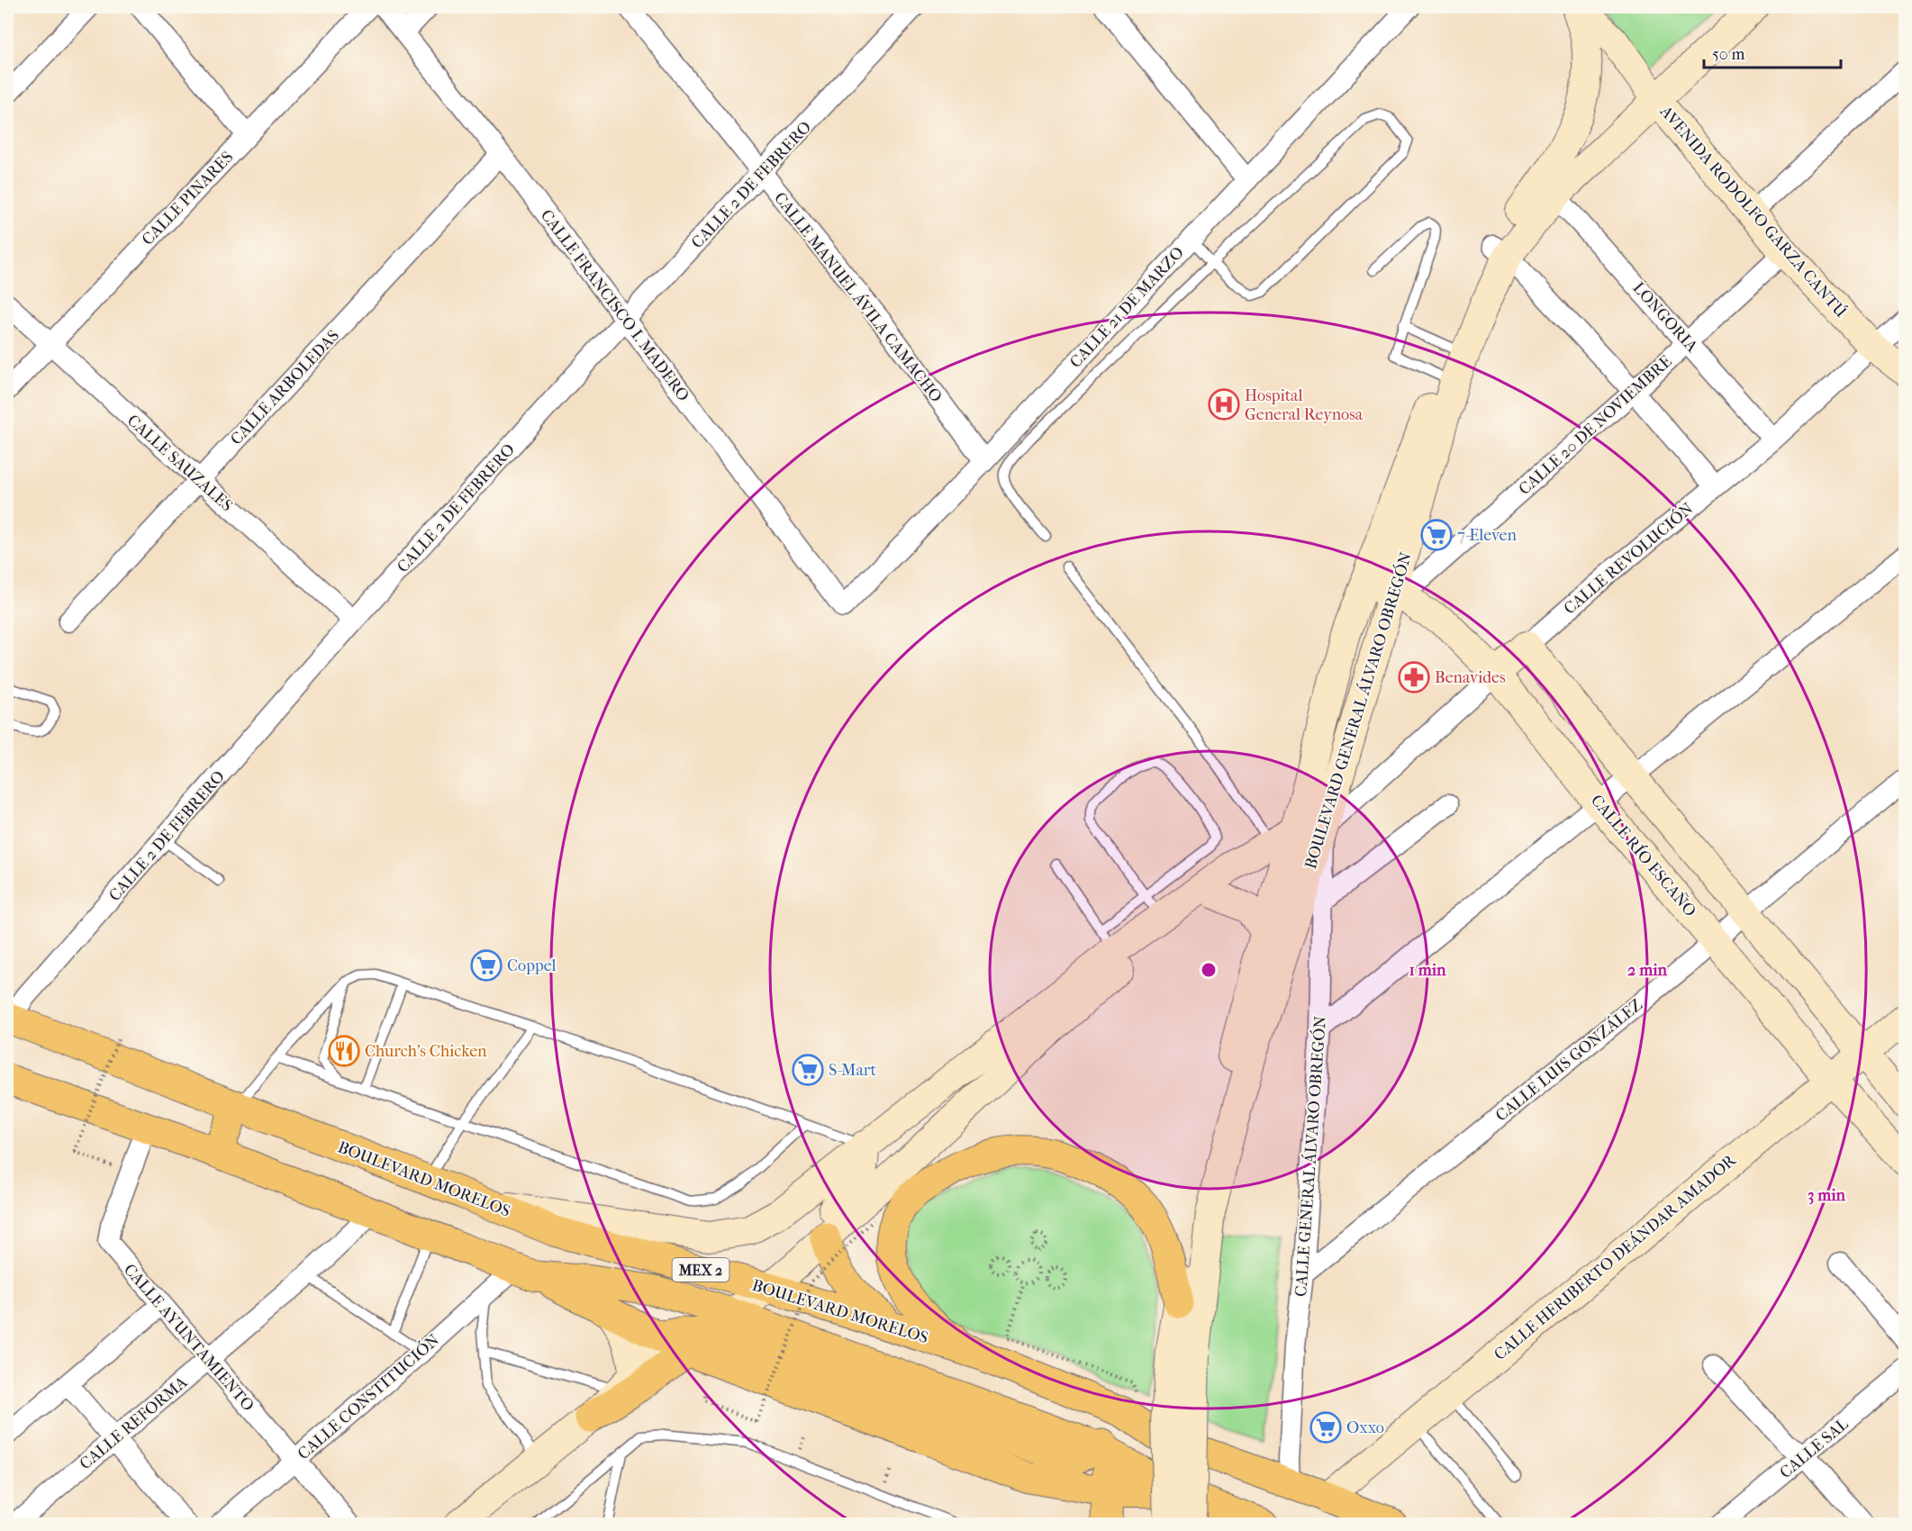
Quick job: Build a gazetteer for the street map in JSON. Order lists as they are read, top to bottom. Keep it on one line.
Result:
{"streets":{"main road":["AVENIDA RODOLFO GARZA CANTÚ","CALLE REVOLUCIÓN","BOULEVARD GENERAL ÁLVARO OBREGÓN","CALLE RÍO ESCAÑO","BOULEVARD MORELOS","CALLE HERIBERTO DEÁNDAR AMADOR","MEX 2"],"street":["CALLE 2 DE FEBRERO","CALLE PINARES","CALLE MANUEL ÁVILA CAMACHO","CALLE FRANCISCO I. MADERO","CALLE 21 DE MARZO","LONGORIA","CALLE ARBOLEDAS","CALLE 20 DE NOVIEMBRE","CALLE SAUZALES","CALLE LUIS GONZÁLEZ","CALLE GENERAL ÁLVARO OBREGÓN","CALLE AYUNTAMIENTO","CALLE CONSTITUCIÓN","CALLE REFORMA","CALLE SAL"]},"crossings":[["CALLE 2 DE FEBRERO","CALLE MANUEL ÁVILA CAMACHO"],["CALLE 2 DE FEBRERO","CALLE FRANCISCO I. MADERO"],["CALLE 2 DE FEBRERO","CALLE SAUZALES"],["CALLE 2 DE FEBRERO","BOULEVARD MORELOS"],["CALLE PINARES","CALLE SAUZALES"],["AVENIDA RODOLFO GARZA CANTÚ","CALLE 20 DE NOVIEMBRE"],["AVENIDA RODOLFO GARZA CANTÚ","CALLE REVOLUCIÓN"],["AVENIDA RODOLFO GARZA CANTÚ","BOULEVARD GENERAL ÁLVARO OBREGÓN"],["CALLE MANUEL ÁVILA CAMACHO","CALLE 21 DE MARZO"],["CALLE FRANCISCO I. MADERO","CALLE 21 DE MARZO"],["CALLE FRANCISCO I. MADERO","CALLE ARBOLEDAS"],["LONGORIA","CALLE 20 DE NOVIEMBRE"],["LONGORIA","CALLE REVOLUCIÓN"],["LONGORIA","BOULEVARD GENERAL ÁLVARO OBREGÓN"],["CALLE ARBOLEDAS","CALLE SAUZALES"],["CALLE 20 DE NOVIEMBRE","BOULEVARD GENERAL ÁLVARO OBREGÓN"],["CALLE 20 DE NOVIEMBRE","CALLE RÍO ESCAÑO"],["CALLE REVOLUCIÓN","BOULEVARD GENERAL ÁLVARO OBREGÓN"],["CALLE REVOLUCIÓN","CALLE RÍO ESCAÑO"],["CALLE REVOLUCIÓN","CALLE GENERAL ÁLVARO OBREGÓN"],["BOULEVARD GENERAL ÁLVARO OBREGÓN","CALLE RÍO ESCAÑO"],["BOULEVARD GENERAL ÁLVARO OBREGÓN","CALLE GENERAL ÁLVARO OBREGÓN"],["CALLE RÍO ESCAÑO","CALLE LUIS GONZÁLEZ"],["CALLE RÍO ESCAÑO","CALLE HERIBERTO DEÁNDAR AMADOR"],["CALLE LUIS GONZÁLEZ","CALLE GENERAL ÁLVARO OBREGÓN"],["CALLE GENERAL ÁLVARO OBREGÓN","BOULEVARD MORELOS"],["BOULEVARD MORELOS","CALLE HERIBERTO DEÁNDAR AMADOR"],["MEX 2","CALLE AYUNTAMIENTO"],["MEX 2","CALLE CONSTITUCIÓN"],["MEX 2","CALLE REFORMA"],["CALLE AYUNTAMIENTO","CALLE CONSTITUCIÓN"],["CALLE AYUNTAMIENTO","CALLE REFORMA"]],"places":{"hospital":["Hospital General Reynosa"],"supermarket":["7-Eleven","Coppel","S-Mart","Oxxo"],"pharmacy":["Benavides"],"restaurant":["Church's Chicken"]},"scale_bar":"50 m","rings":["1 min","2 min","3 min"]}
